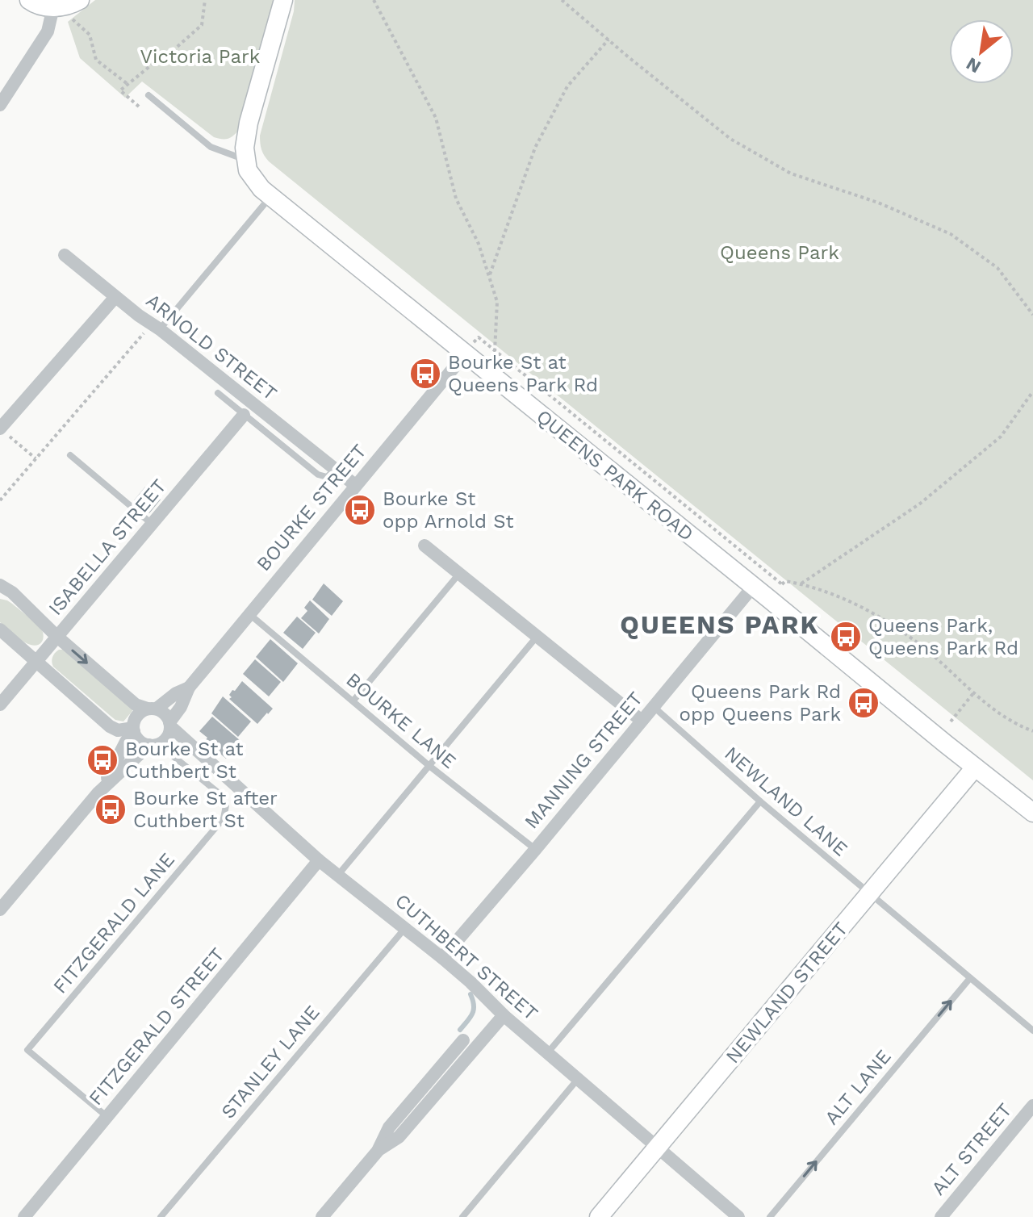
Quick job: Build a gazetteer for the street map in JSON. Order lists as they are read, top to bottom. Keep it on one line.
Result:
{"streets":{"street":["ARNOLD STREET","QUEENS PARK ROAD","BOURKE STREET","ISABELLA STREET","MANNING STREET","CUTHBERT STREET","NEWLAND STREET","FITZGERALD STREET","ALT STREET"],"lane":["BOURKE LANE","NEWLAND LANE","FITZGERALD LANE","STANLEY LANE","ALT LANE"]},"crossings":[["ARNOLD STREET","BOURKE STREET"],["ARNOLD STREET","ISABELLA STREET"],["QUEENS PARK ROAD","BOURKE STREET"],["QUEENS PARK ROAD","MANNING STREET"],["QUEENS PARK ROAD","NEWLAND STREET"],["BOURKE STREET","BOURKE LANE"],["BOURKE STREET","FITZGERALD LANE"],["BOURKE STREET","CUTHBERT STREET"],["BOURKE LANE","MANNING STREET"],["MANNING STREET","NEWLAND LANE"],["MANNING STREET","CUTHBERT STREET"],["NEWLAND LANE","NEWLAND STREET"],["FITZGERALD LANE","CUTHBERT STREET"],["FITZGERALD LANE","FITZGERALD STREET"],["CUTHBERT STREET","NEWLAND STREET"],["CUTHBERT STREET","FITZGERALD STREET"],["CUTHBERT STREET","STANLEY LANE"]],"one_way":["ALT LANE"],"districts":["QUEENS PARK"],"parks":["Victoria Park","Queens Park"],"places":{"bus stop":["Bourke St at Queens Park Rd","Bourke St opp Arnold St","Queens Park, Queens Park Rd","Queens Park Rd opp Queens Park","Bourke St at Cuthbert St","Bourke St after Cuthbert St"]},"north":"bottom left"}
